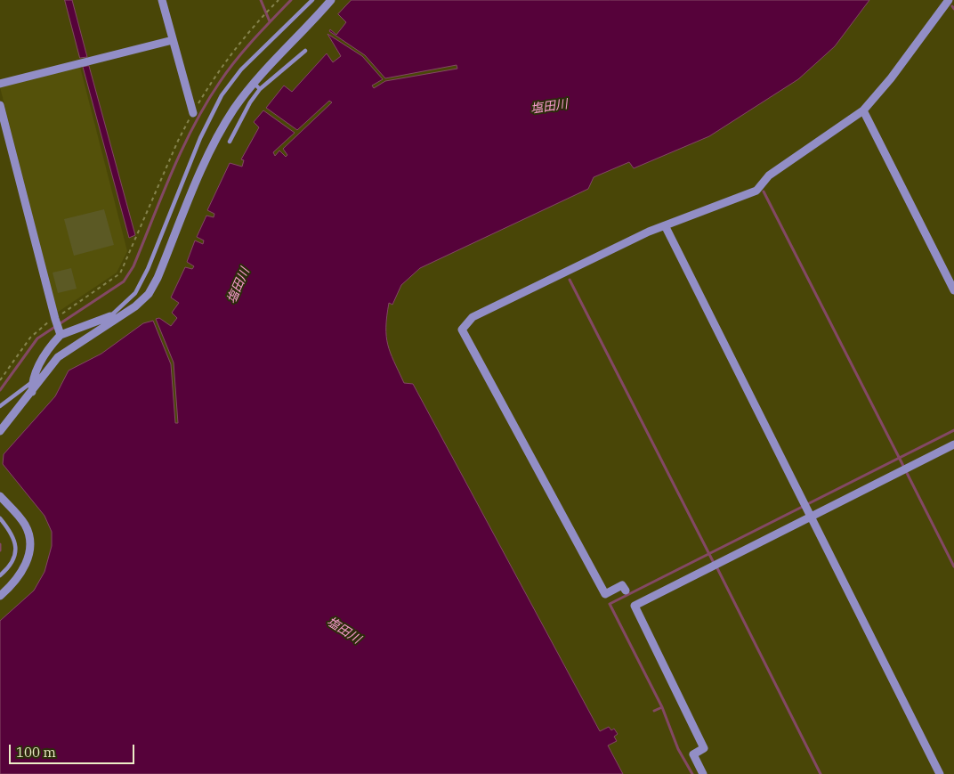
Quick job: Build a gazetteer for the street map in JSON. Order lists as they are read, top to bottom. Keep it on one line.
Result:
{"water":["塩田川"],"scale_bar":"100 m"}
